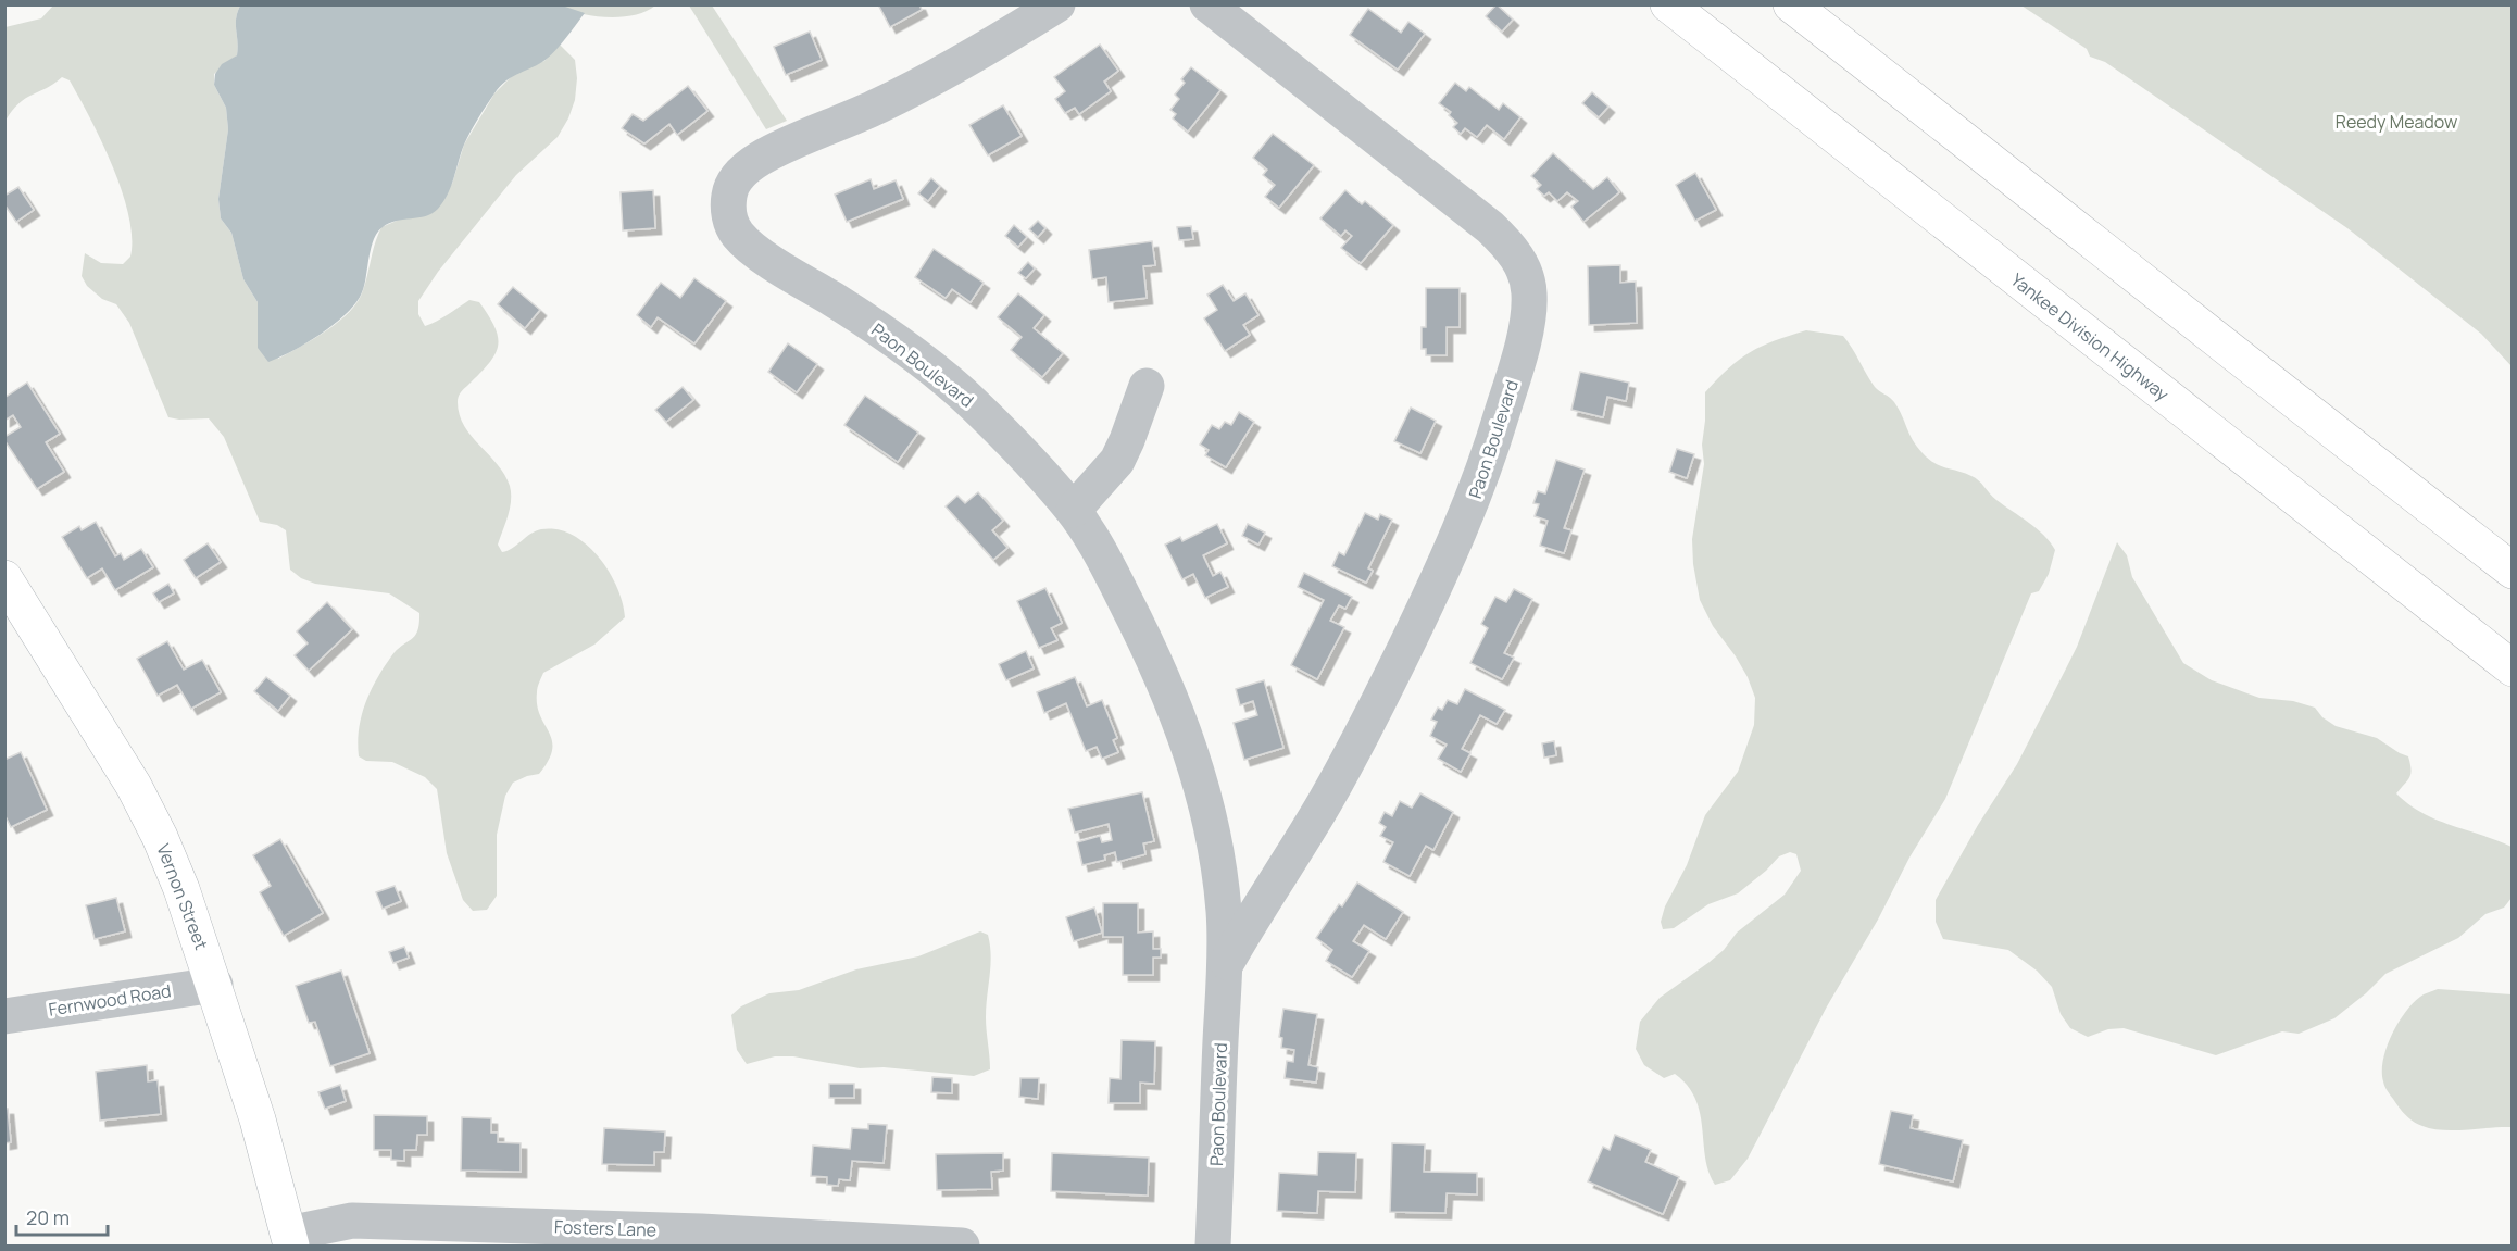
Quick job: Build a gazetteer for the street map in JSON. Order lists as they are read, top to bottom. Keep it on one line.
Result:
{"streets":{"main road":["Yankee Division Highway","Vernon Street"],"street":["Paon Boulevard","Fernwood Road","Fosters Lane"]},"crossings":[["Vernon Street","Fernwood Road"],["Vernon Street","Fosters Lane"]],"parks":["Reedy Meadow"],"scale_bar":"20 m"}
